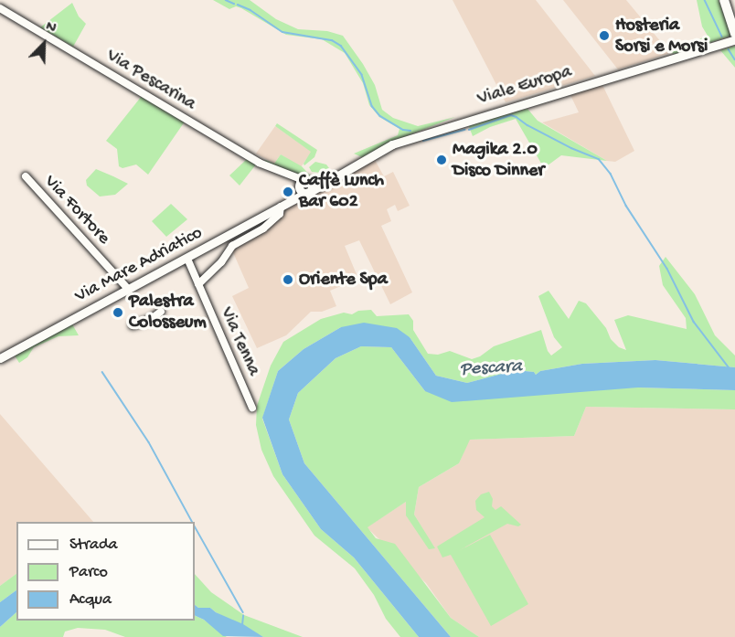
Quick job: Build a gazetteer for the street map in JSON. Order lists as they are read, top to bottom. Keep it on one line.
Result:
{"streets":{"main road":["Viale Europa","Via Mare Adriatico"],"street":["Via Pescarina","Via Fortore","Via Tenna"]},"crossings":[["Via Pescarina","Viale Europa"],["Via Pescarina","Via Mare Adriatico"],["Viale Europa","Via Mare Adriatico"],["Via Fortore","Via Mare Adriatico"],["Via Mare Adriatico","Via Tenna"]],"water":["Pescara"],"places":["Hosteria Sorsi e Morsi","Magika 2.0 Disco Dinner","Caffè Lunch Bar 602","Oriente Spa","Palestra Colosseum"],"legend":["Strada","Parco","Acqua"],"north":"top right"}
